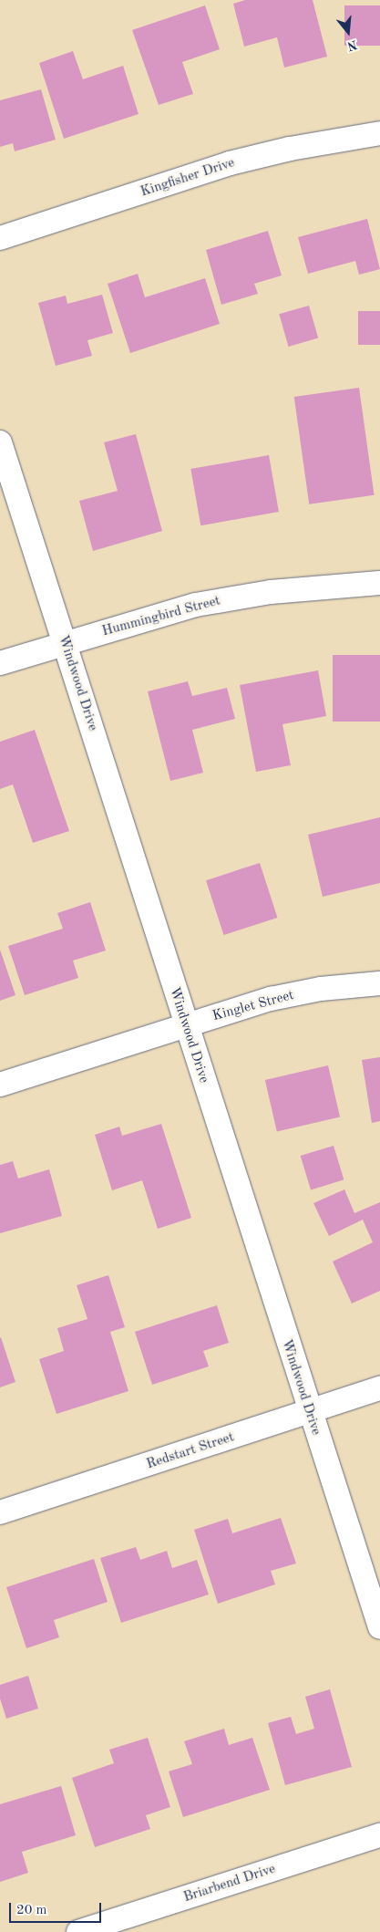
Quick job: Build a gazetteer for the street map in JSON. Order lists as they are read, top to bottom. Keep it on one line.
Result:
{"streets":{"street":["Kingfisher Drive","Hummingbird Street","Windwood Drive","Kinglet Street","Redstart Street","Briarbend Drive"]},"crossings":[["Hummingbird Street","Windwood Drive"],["Windwood Drive","Kinglet Street"],["Windwood Drive","Redstart Street"]],"scale_bar":"20 m","north":"bottom"}
